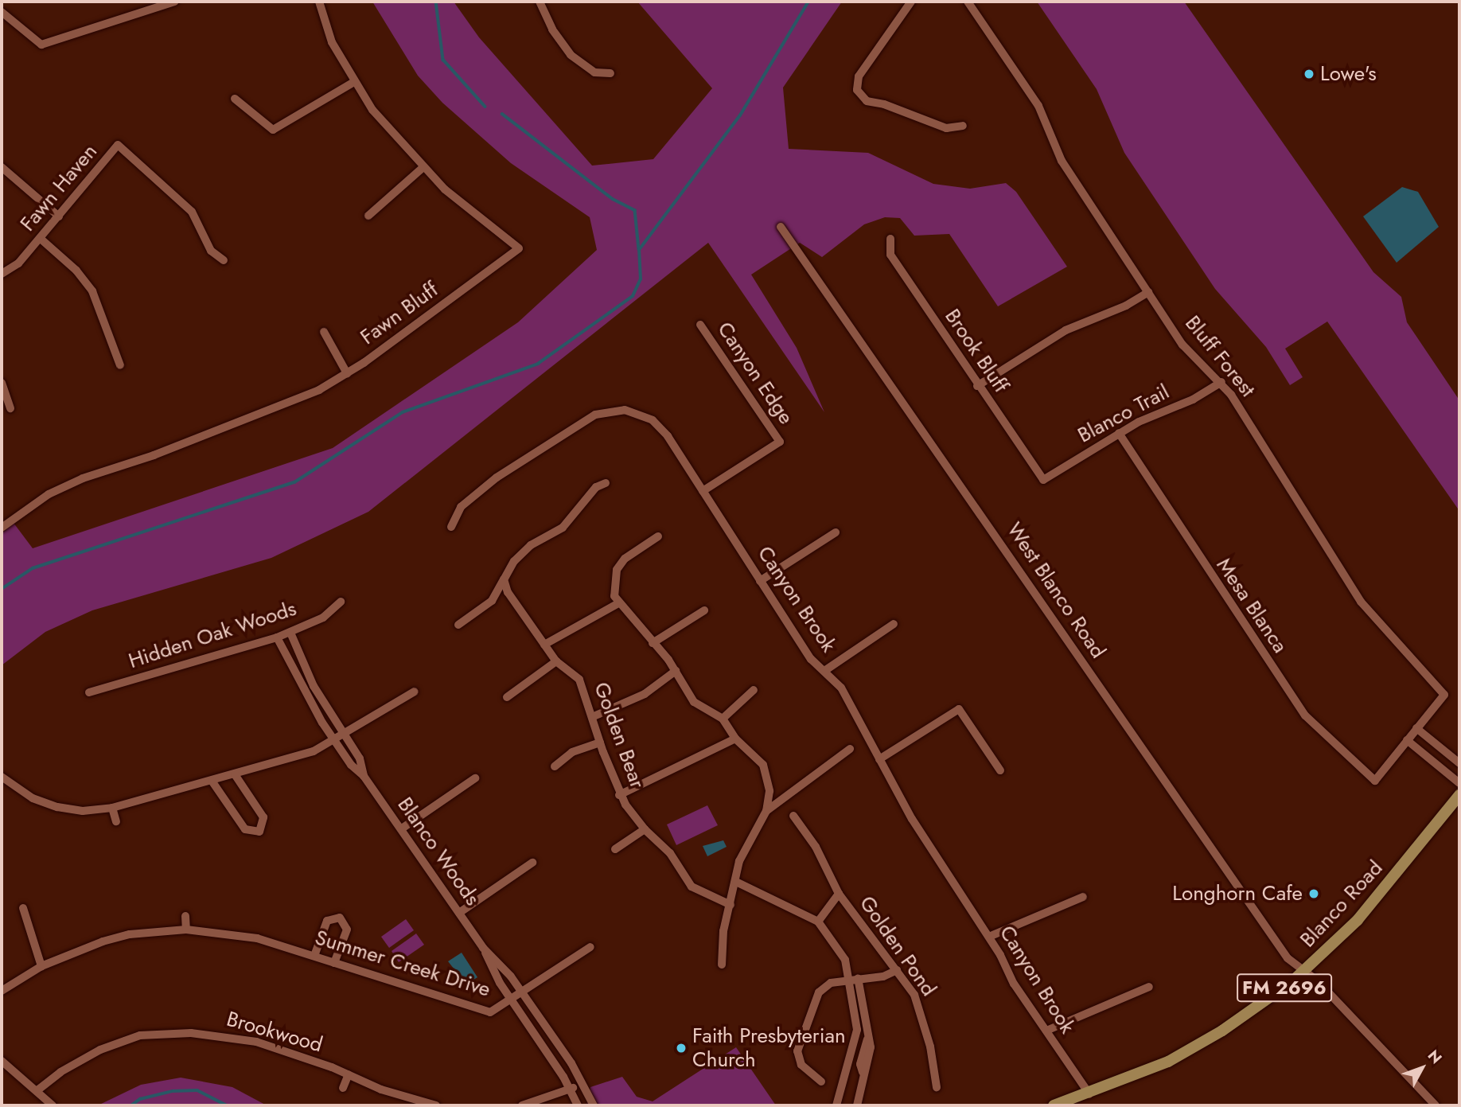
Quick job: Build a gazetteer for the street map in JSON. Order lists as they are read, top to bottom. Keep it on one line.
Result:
{"streets":{"main road":["Blanco Road","FM 2696"],"street":["Fawn Haven","Fawn Bluff","Brook Bluff","Bluff Forest","Canyon Edge","Blanco Trail","West Blanco Road","Canyon Brook","Mesa Blanca","Hidden Oak Woods","Golden Bear","Blanco Woods","Golden Pond","Summer Creek Drive","Brookwood"]},"crossings":[["Brook Bluff","Blanco Trail"],["Bluff Forest","Blanco Trail"],["Canyon Edge","Canyon Brook"],["Blanco Trail","Mesa Blanca"],["West Blanco Road","Blanco Road"],["Canyon Brook","Blanco Road"],["Hidden Oak Woods","Blanco Woods"],["Blanco Woods","Summer Creek Drive"]],"places":["Lowe's","Longhorn Cafe","Faith Presbyterian Church"],"north":"top right"}
